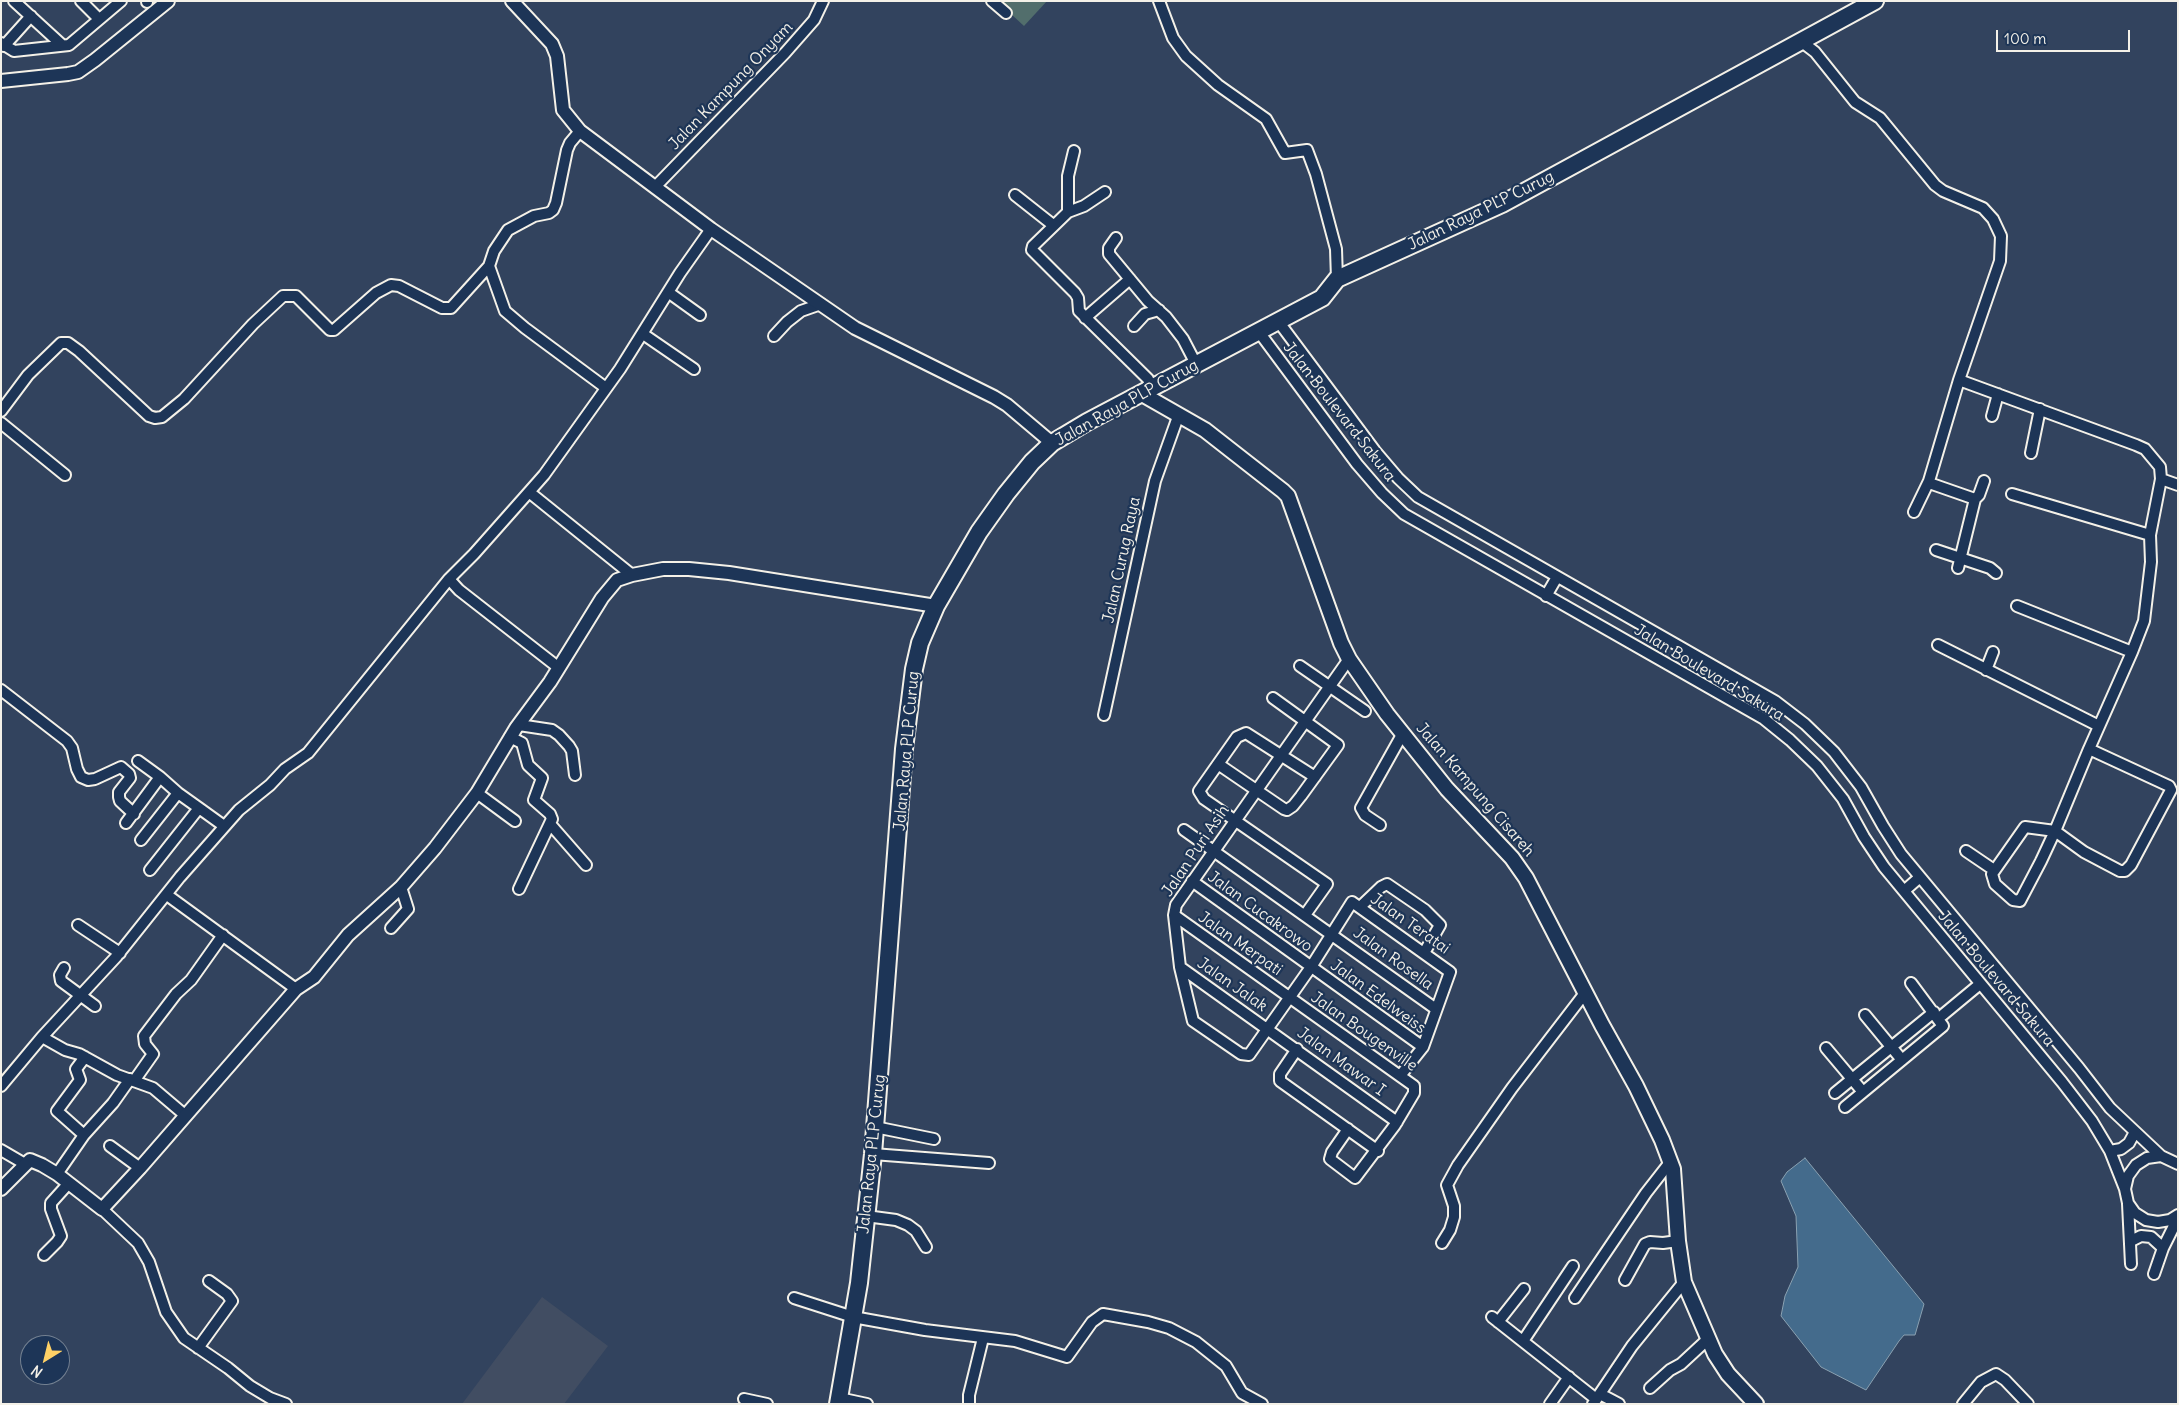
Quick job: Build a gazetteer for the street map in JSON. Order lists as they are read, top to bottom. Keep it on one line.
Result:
{"streets":{"main road":["Jalan Raya PLP Curug","Jalan Kampung Cisareh"],"street":["Jalan Kampung Onyam","Jalan Boulevard Sakura","Jalan Curug Raya","Jalan Puri Asih","Jalan Cucakrowo","Jalan Teratai","Jalan Merpati","Jalan Rosella","Jalan Jalak","Jalan Edelweiss","Jalan Bougenville","Jalan Mawar I"]},"crossings":[["Jalan Raya PLP Curug","Jalan Boulevard Sakura"],["Jalan Raya PLP Curug","Jalan Kampung Cisareh"],["Jalan Curug Raya","Jalan Kampung Cisareh"],["Jalan Kampung Cisareh","Jalan Puri Asih"],["Jalan Puri Asih","Jalan Cucakrowo"],["Jalan Puri Asih","Jalan Teratai"],["Jalan Puri Asih","Jalan Merpati"],["Jalan Puri Asih","Jalan Rosella"],["Jalan Puri Asih","Jalan Jalak"],["Jalan Puri Asih","Jalan Edelweiss"],["Jalan Puri Asih","Jalan Bougenville"],["Jalan Puri Asih","Jalan Mawar I"],["Jalan Cucakrowo","Jalan Edelweiss"],["Jalan Teratai","Jalan Rosella"],["Jalan Merpati","Jalan Bougenville"],["Jalan Jalak","Jalan Mawar I"],["Jalan Edelweiss","Jalan Bougenville"],["Jalan Bougenville","Jalan Mawar I"]],"scale_bar":"100 m","north":"bottom left"}
